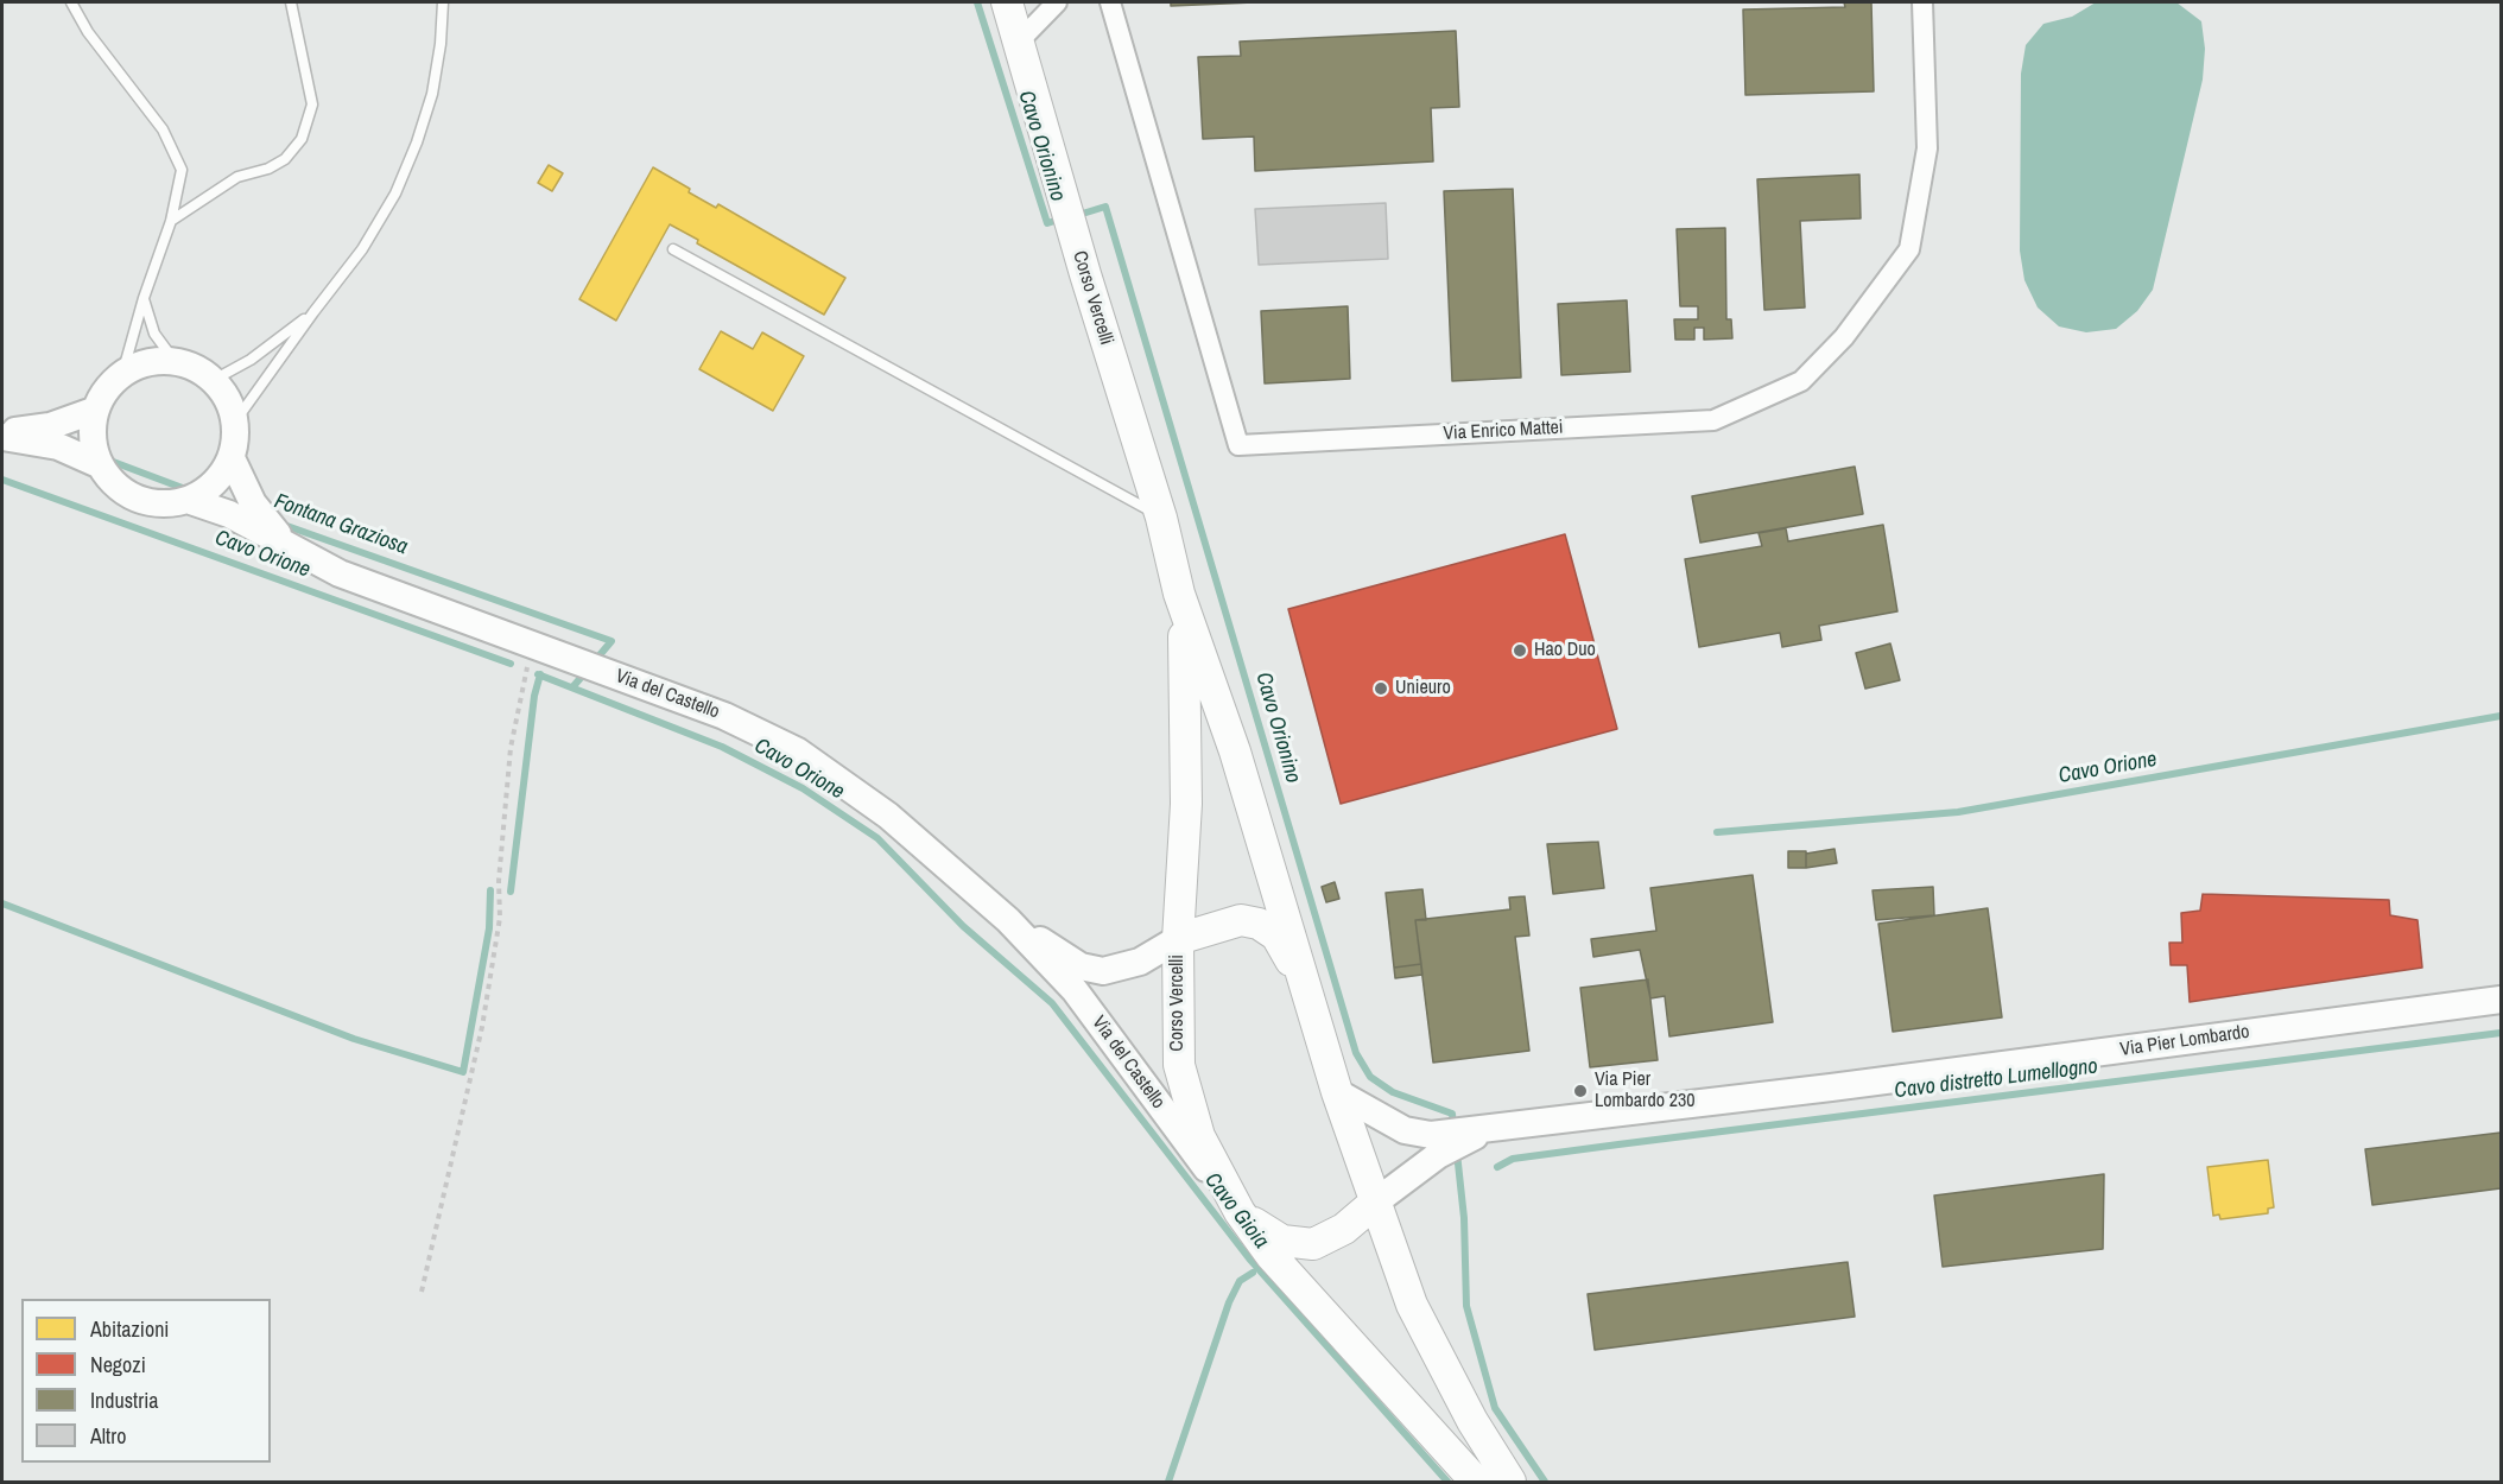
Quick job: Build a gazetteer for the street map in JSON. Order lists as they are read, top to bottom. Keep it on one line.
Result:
{"streets":{"main road":["Corso Vercelli","Via del Castello","Via Pier Lombardo"],"street":["Via Enrico Mattei"]},"crossings":[["Corso Vercelli","Via del Castello"],["Corso Vercelli","Via Pier Lombardo"]],"water":["Cavo Orionino","Fontana Graziosa","Cavo Orione","Cavo distretto Lumellogno","Cavo Gioia"],"places":["Hao Duo","Unieuro","Via Pier Lombardo 230"],"legend":["Abitazioni","Negozi","Industria","Altro"]}
